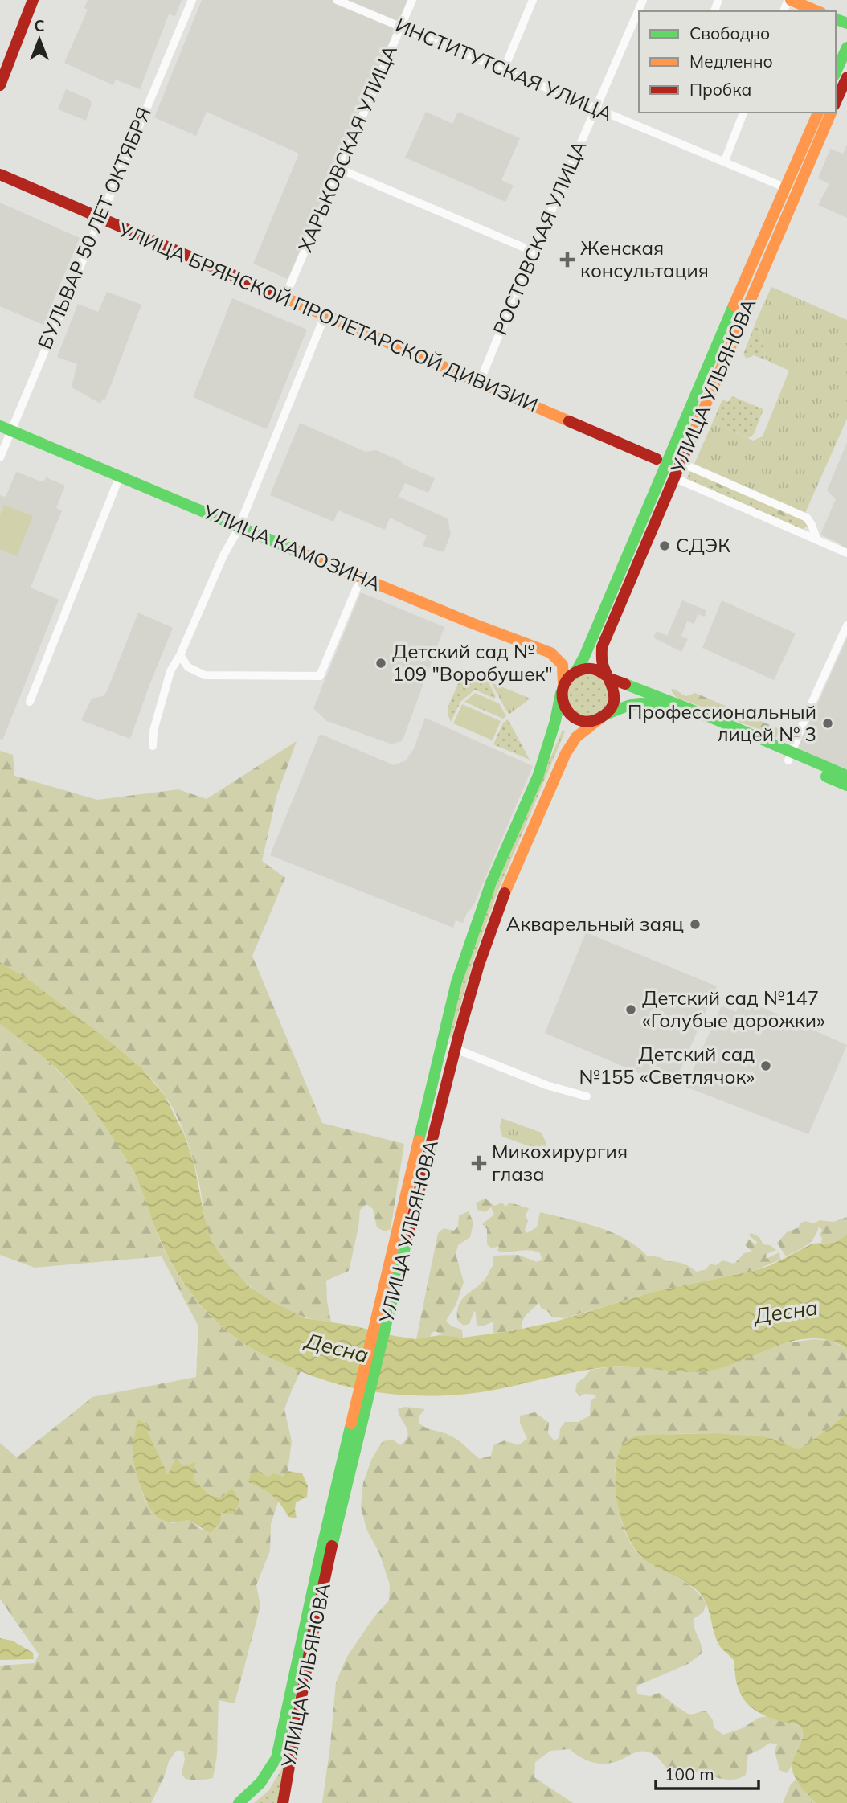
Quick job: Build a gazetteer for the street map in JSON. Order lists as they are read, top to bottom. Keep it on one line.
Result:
{"streets":{"main road":["УЛИЦА БРЯНСКОЙ ПРОЛЕТАРСКОЙ ДИВИЗИИ","УЛИЦА УЛЬЯНОВА","УЛИЦА КАМОЗИНА"],"street":["ИНСТИТУТСКАЯ УЛИЦА","ХАРЬКОВСКАЯ УЛИЦА","БУЛЬВАР 50 ЛЕТ ОКТЯБРЯ","РОСТОВСКАЯ УЛИЦА"]},"crossings":[["ИНСТИТУТСКАЯ УЛИЦА","ХАРЬКОВСКАЯ УЛИЦА"],["ИНСТИТУТСКАЯ УЛИЦА","РОСТОВСКАЯ УЛИЦА"],["ИНСТИТУТСКАЯ УЛИЦА","УЛИЦА УЛЬЯНОВА"],["ХАРЬКОВСКАЯ УЛИЦА","УЛИЦА БРЯНСКОЙ ПРОЛЕТАРСКОЙ ДИВИЗИИ"],["БУЛЬВАР 50 ЛЕТ ОКТЯБРЯ","УЛИЦА БРЯНСКОЙ ПРОЛЕТАРСКОЙ ДИВИЗИИ"],["БУЛЬВАР 50 ЛЕТ ОКТЯБРЯ","УЛИЦА КАМОЗИНА"],["РОСТОВСКАЯ УЛИЦА","УЛИЦА БРЯНСКОЙ ПРОЛЕТАРСКОЙ ДИВИЗИИ"],["УЛИЦА БРЯНСКОЙ ПРОЛЕТАРСКОЙ ДИВИЗИИ","УЛИЦА УЛЬЯНОВА"],["УЛИЦА УЛЬЯНОВА","УЛИЦА КАМОЗИНА"]],"water":["Десна"],"places":{"health":["Женская консультация","Микохирургия глаза"],"other":["СДЭК","Детский сад № 109 \"Воробушек\"","Профессиональный лицей № 3","Акварельный заяц","Детский сад №147 «Голубые дорожки»","Детский сад №155 «Светлячок»"]},"legend":["Свободно","Медленно","Пробка"],"scale_bar":"100 m","north":"top"}
